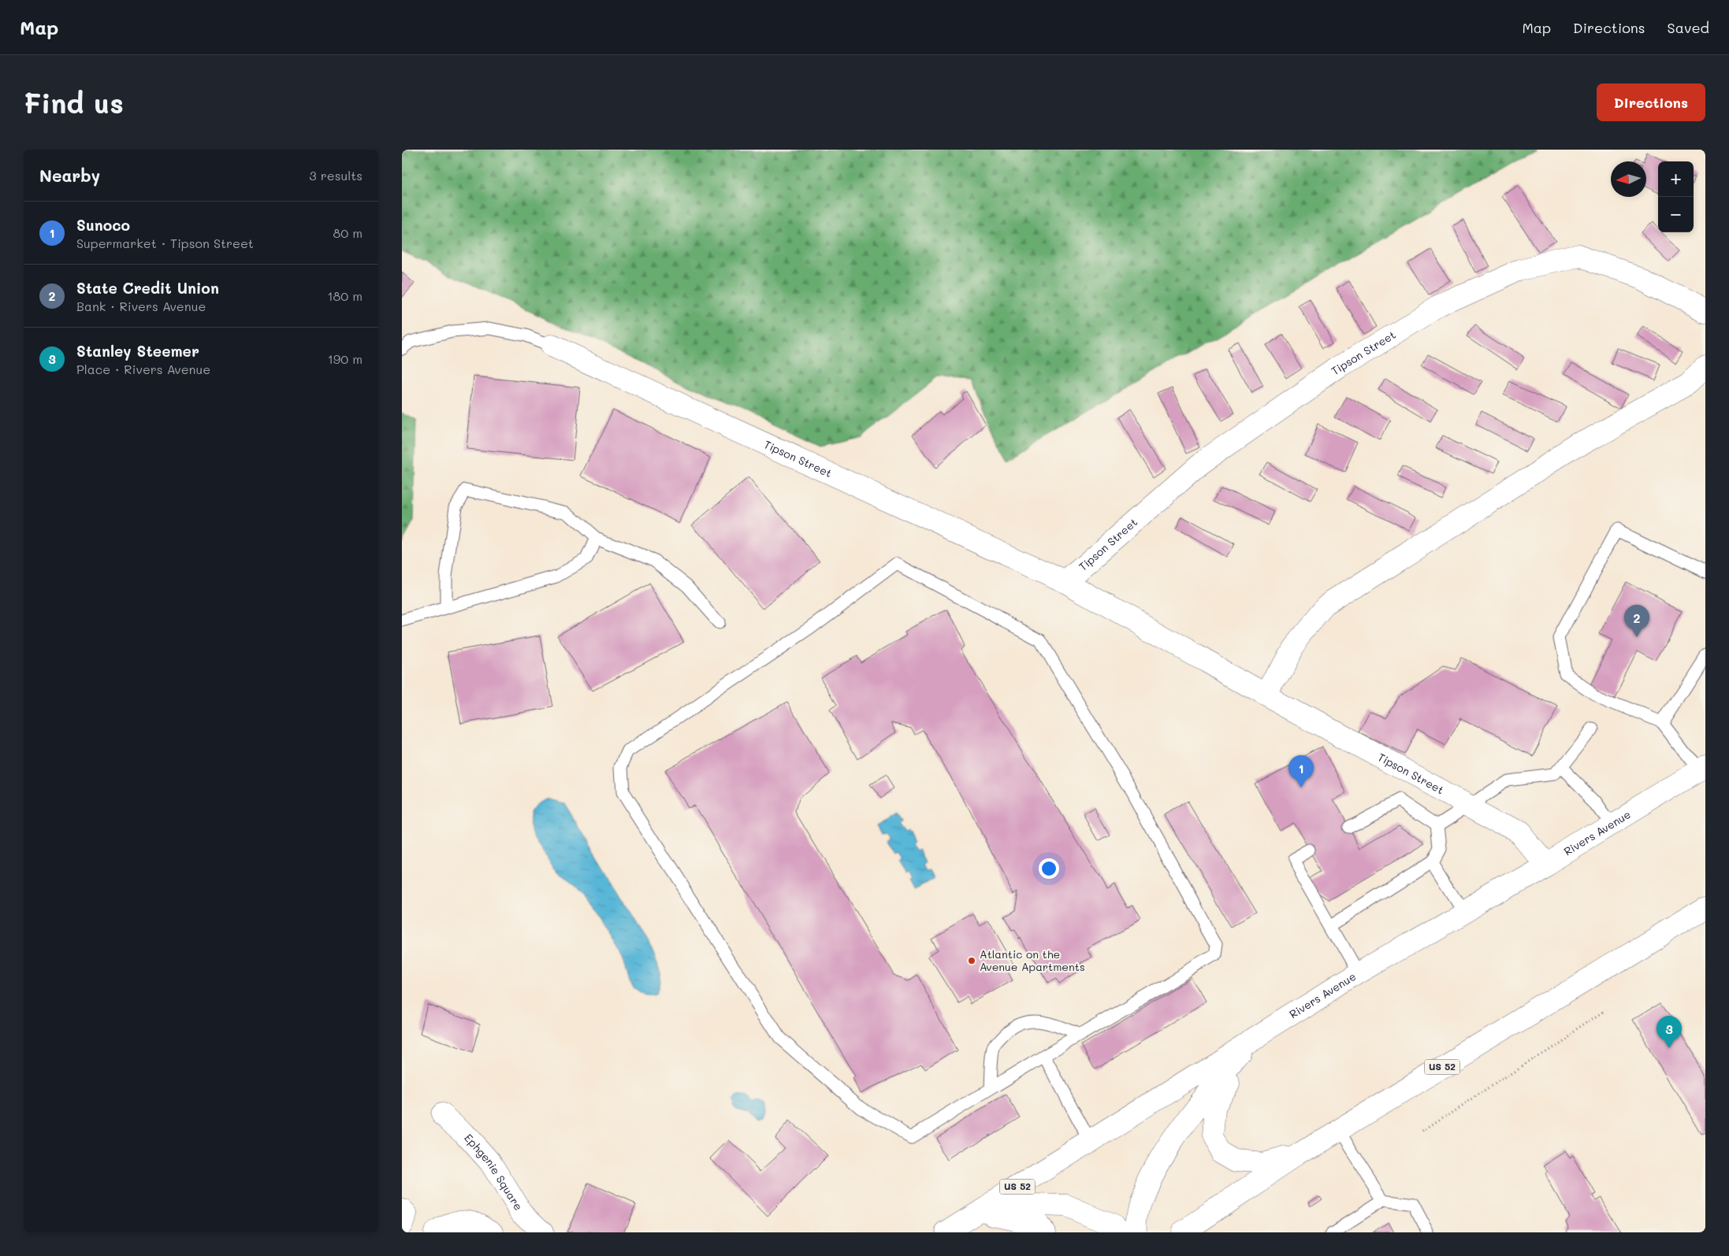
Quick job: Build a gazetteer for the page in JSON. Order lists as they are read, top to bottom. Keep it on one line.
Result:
{"streets":{"street":["Tipson Street","Rivers Avenue","US 52","Ephgenie Square"]},"crossings":[["Tipson Street","Rivers Avenue"]],"places":["Atlantic on the Avenue Apartments"],"north":"left","page":{"header":"Map","nav":["Map","Directions","Saved"],"buttons":"Directions","title":"Find us","heading":["Nearby","3 results"],"map_buttons":["+","−"],"list":[{"mark":"1","name":"Sunoco","note":"Supermarket · Tipson Street","value":"80 m"},{"mark":"2","name":"State Credit Union","note":"Bank · Rivers Avenue","value":"180 m"},{"mark":"3","name":"Stanley Steemer","note":"Place · Rivers Avenue","value":"190 m"}],"pins":["2","1","3"]}}
